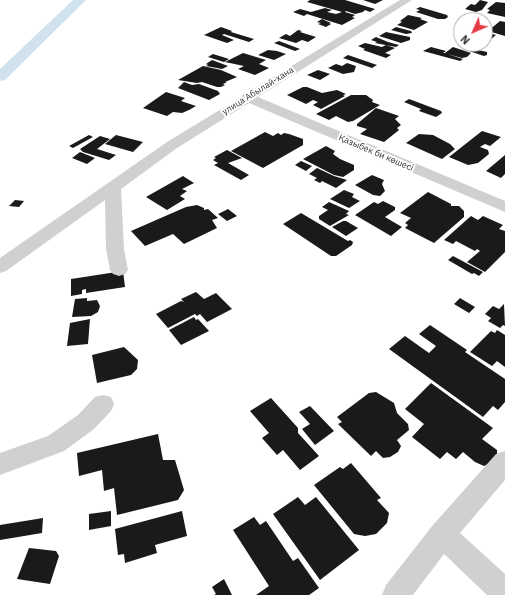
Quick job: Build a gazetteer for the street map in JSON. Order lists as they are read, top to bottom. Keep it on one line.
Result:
{"streets":{"street":["улица Абылай-хана","Қазыбек би көшесі"]},"crossings":[["улица Абылай-хана","Қазыбек би көшесі"]],"north":"bottom left"}
